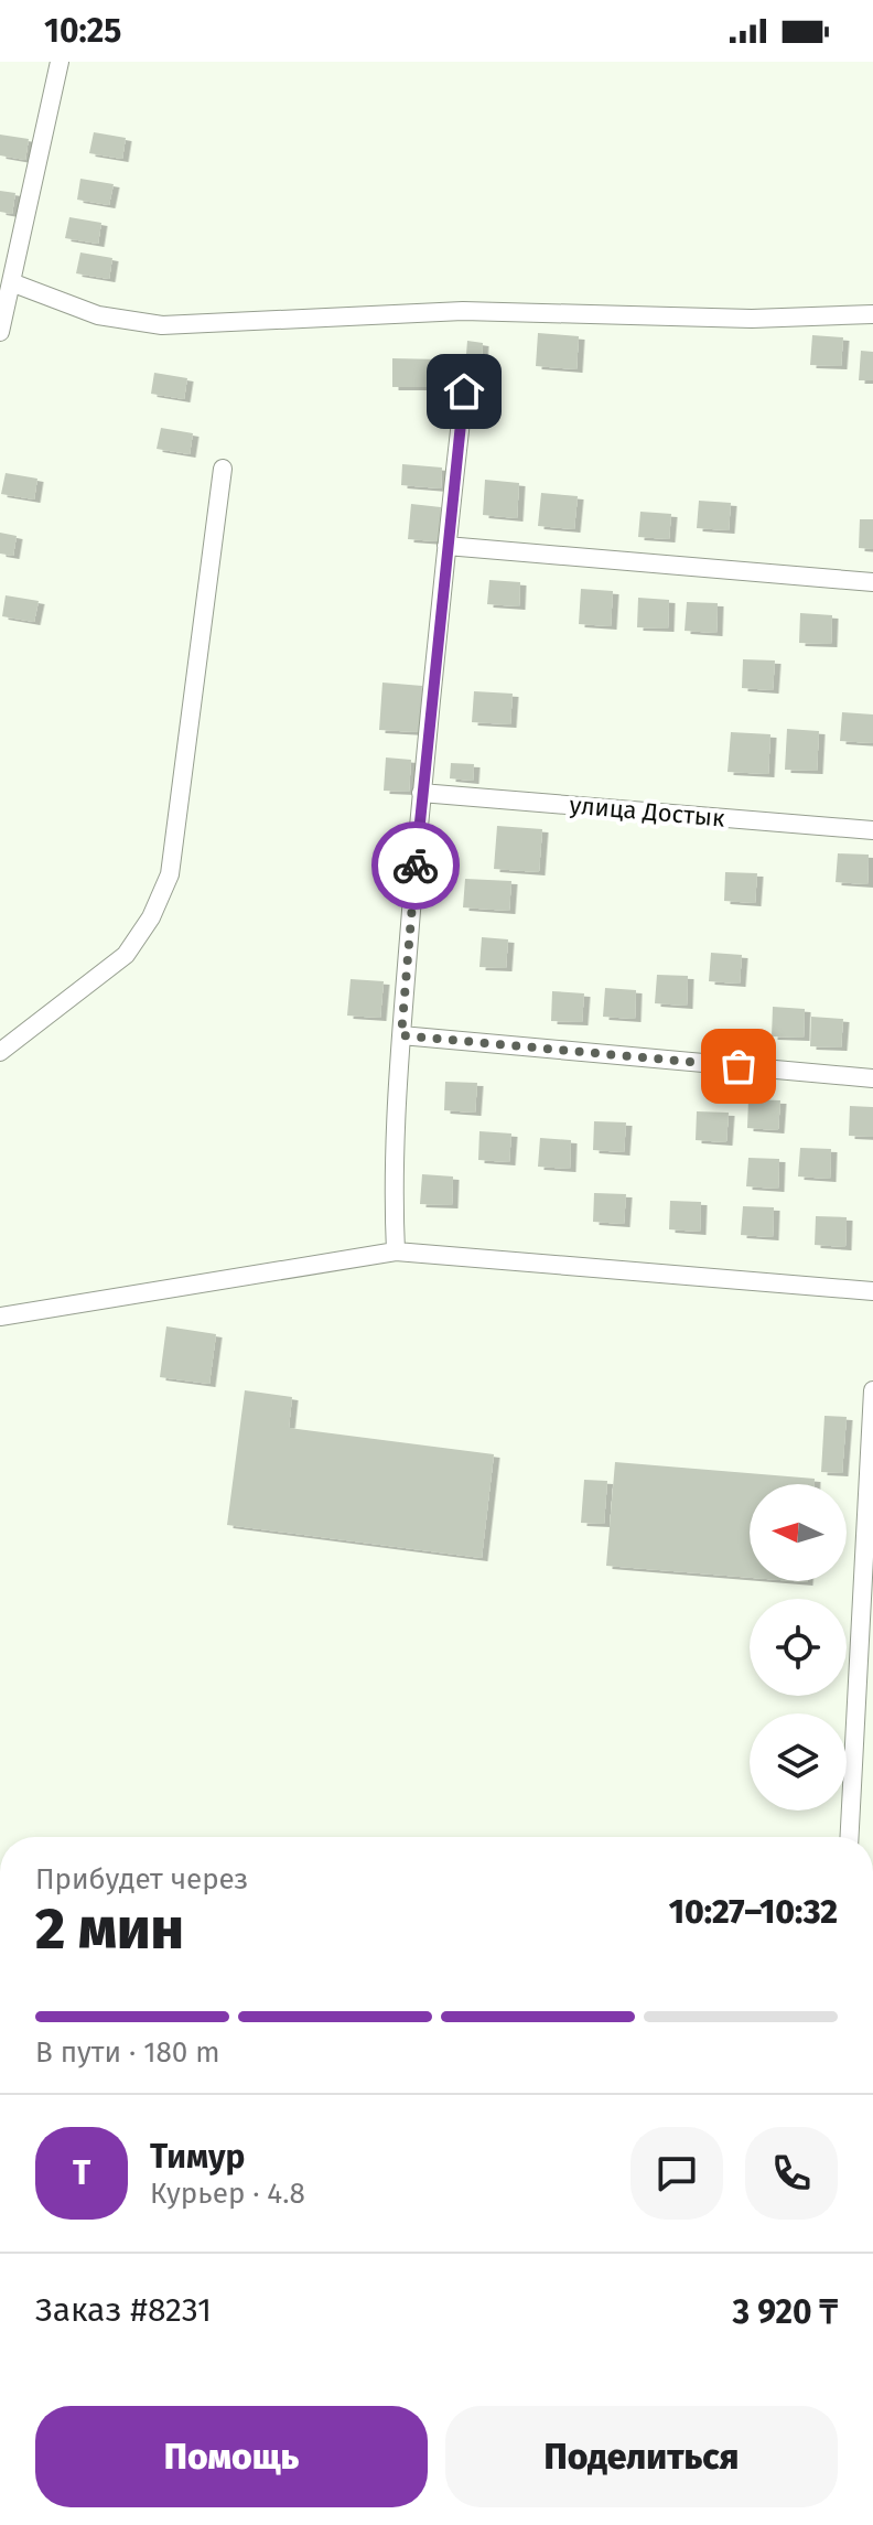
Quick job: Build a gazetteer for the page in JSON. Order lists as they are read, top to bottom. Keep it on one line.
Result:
{"streets":{"street":["улица Достык"]},"north":"left","page":{"status":"10:25","heading":["2 мин","Прибудет через","10:27–10:32"],"panel":["Тимур","Курьер · 4.8","Заказ #8231","3 920 ₸"],"bar":"В пути · 180 m","round":"Т","buttons":["Помощь","Поделиться"]}}
